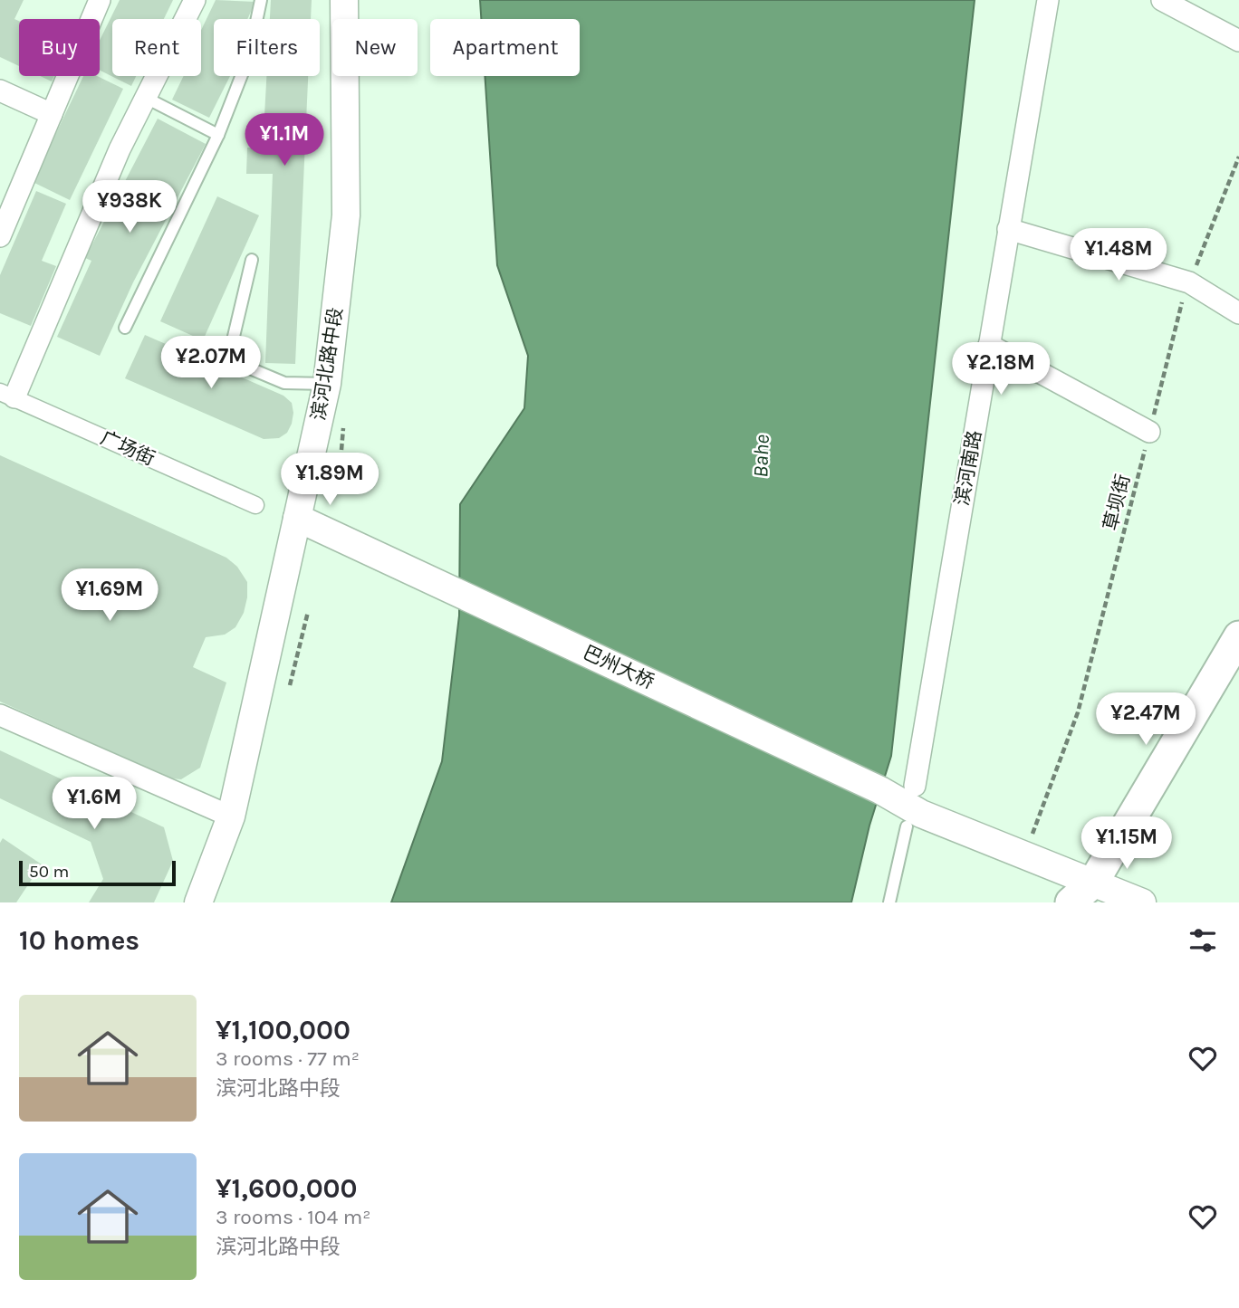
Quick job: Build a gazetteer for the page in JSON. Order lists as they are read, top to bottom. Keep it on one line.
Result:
{"streets":{"street":["滨河北路中段","广场街","滨河南路","巴州大桥"],"path":["草坝街"]},"crossings":[["滨河北路中段","巴州大桥"],["滨河南路","巴州大桥"],["草坝街","巴州大桥"]],"water":["Bahe"],"scale_bar":"50 m","page":{"chip":["Buy","Rent","Filters","New","Apartment"],"price":["¥1.1M","¥938K","¥1.48M","¥2.07M","¥2.18M","¥1.89M","¥1.69M","¥2.47M","¥1.6M","¥1.15M"],"scale":"50 m","heading":"10 homes","list":[{"name":"¥1,100,000","note":"3 rooms · 77 m² · 滨河北路中段"},{"name":"¥1,600,000","note":"3 rooms · 104 m² · 滨河北路中段"}]}}
